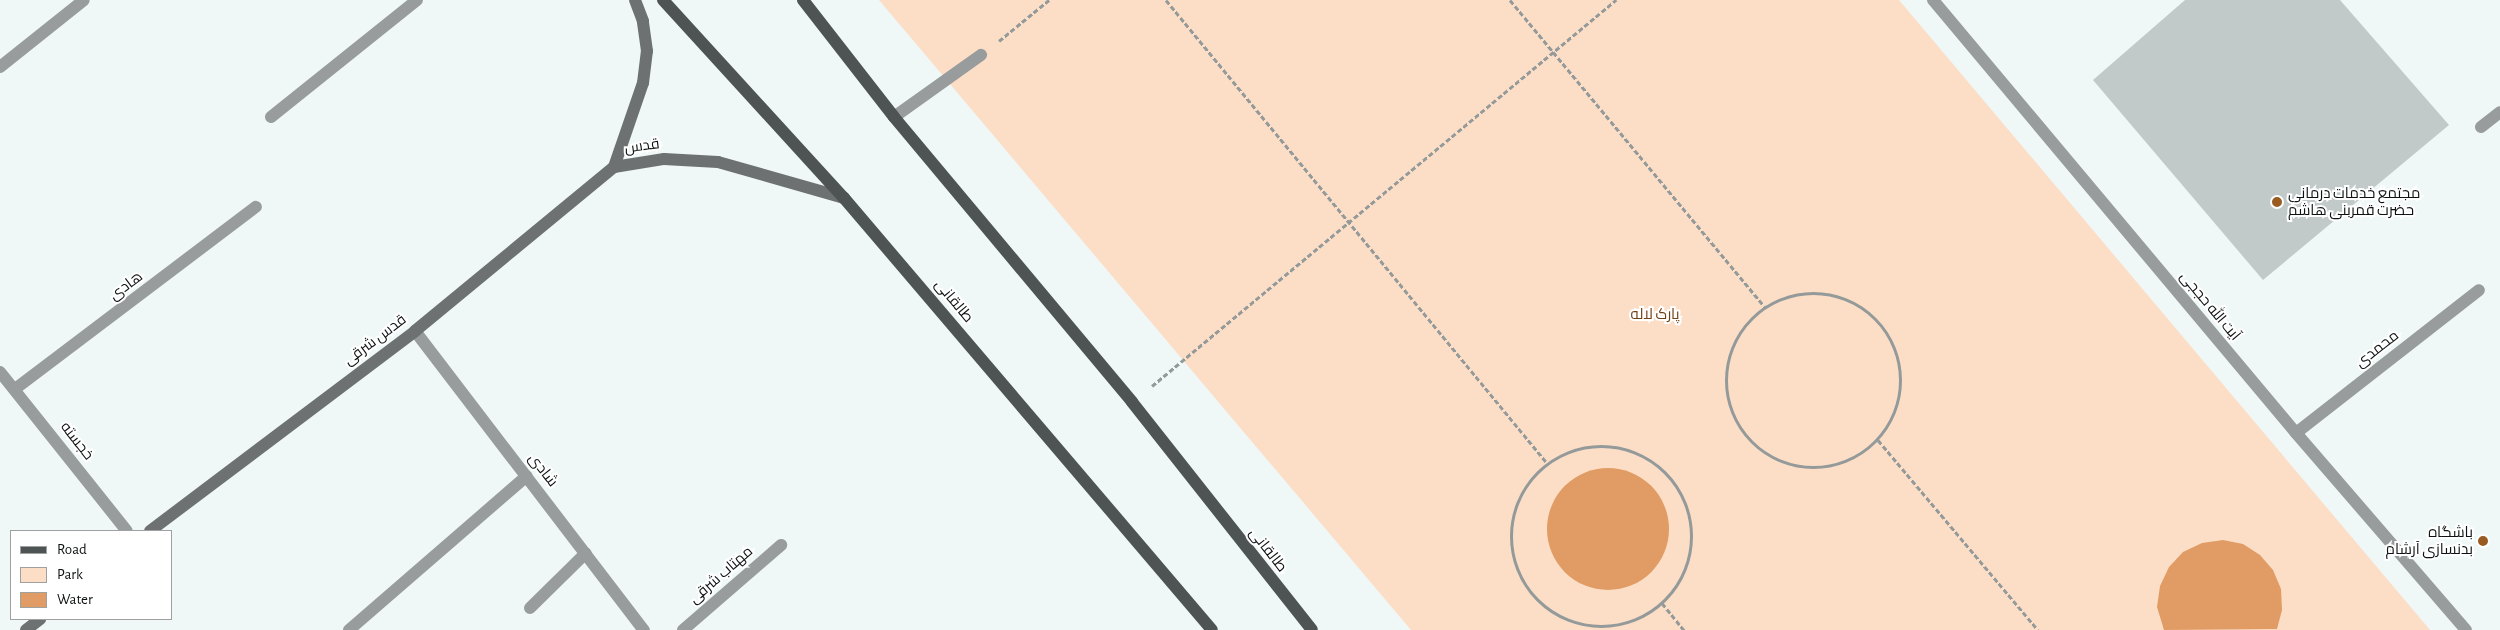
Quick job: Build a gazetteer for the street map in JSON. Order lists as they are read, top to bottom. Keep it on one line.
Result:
{"streets":{"main road":["طالقانی"],"street":["قدس","هادی","آیت الله حججی","قدس شرقی","محمدی","خجسته","شادی","مهتاب شرقی"]},"crossings":[["قدس","طالقانی"],["قدس","قدس شرقی"],["هادی","خجسته"],["آیت الله حججی","محمدی"],["قدس شرقی","شادی"]],"parks":["پارک لاله"],"places":["مجتمع خدمات درمانی حضرت قمربنی هاشم","باشگاه بدنسازی آرشام"],"legend":["Road","Park","Water"]}
